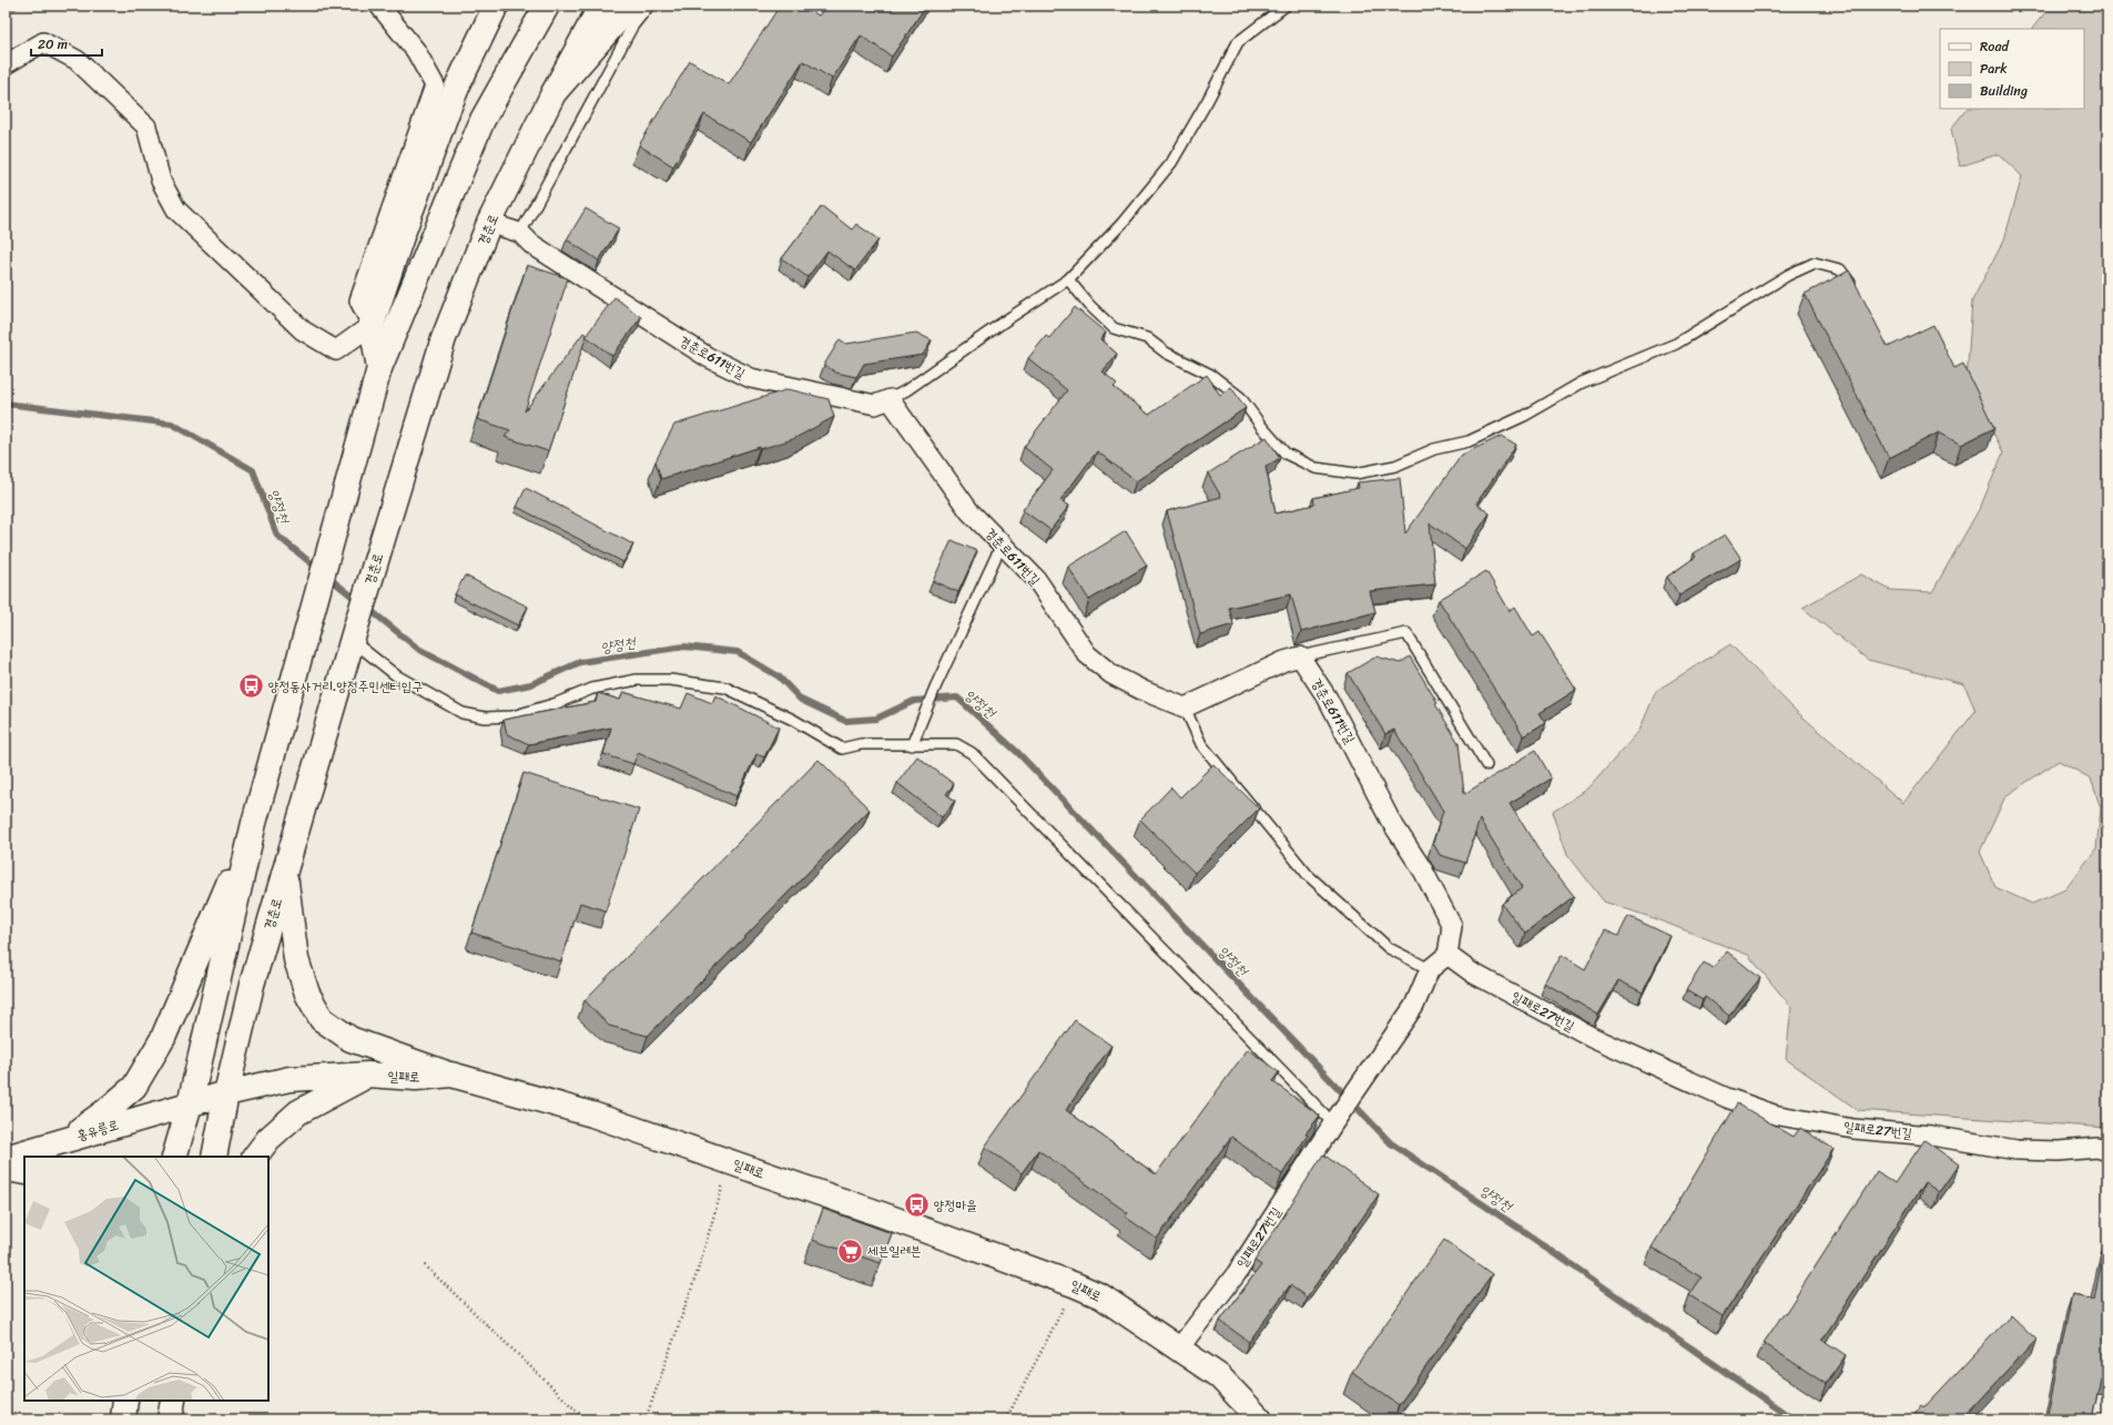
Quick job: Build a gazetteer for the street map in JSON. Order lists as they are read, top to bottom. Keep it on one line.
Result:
{"streets":{"main road":["경춘로","일패로","홍유릉로"],"street":["경춘로611번길","일패로27번길"]},"crossings":[["경춘로","경춘로611번길"],["경춘로","일패로"],["경춘로611번길","일패로27번길"],["일패로27번길","일패로"],["일패로","홍유릉로"]],"water":["양정천"],"places":{"bus stop":["양정동사거리.양정주민센터입구","양정마을"],"supermarket":["세븐일레븐"]},"legend":["Road","Park","Building"],"scale_bar":"20 m"}
